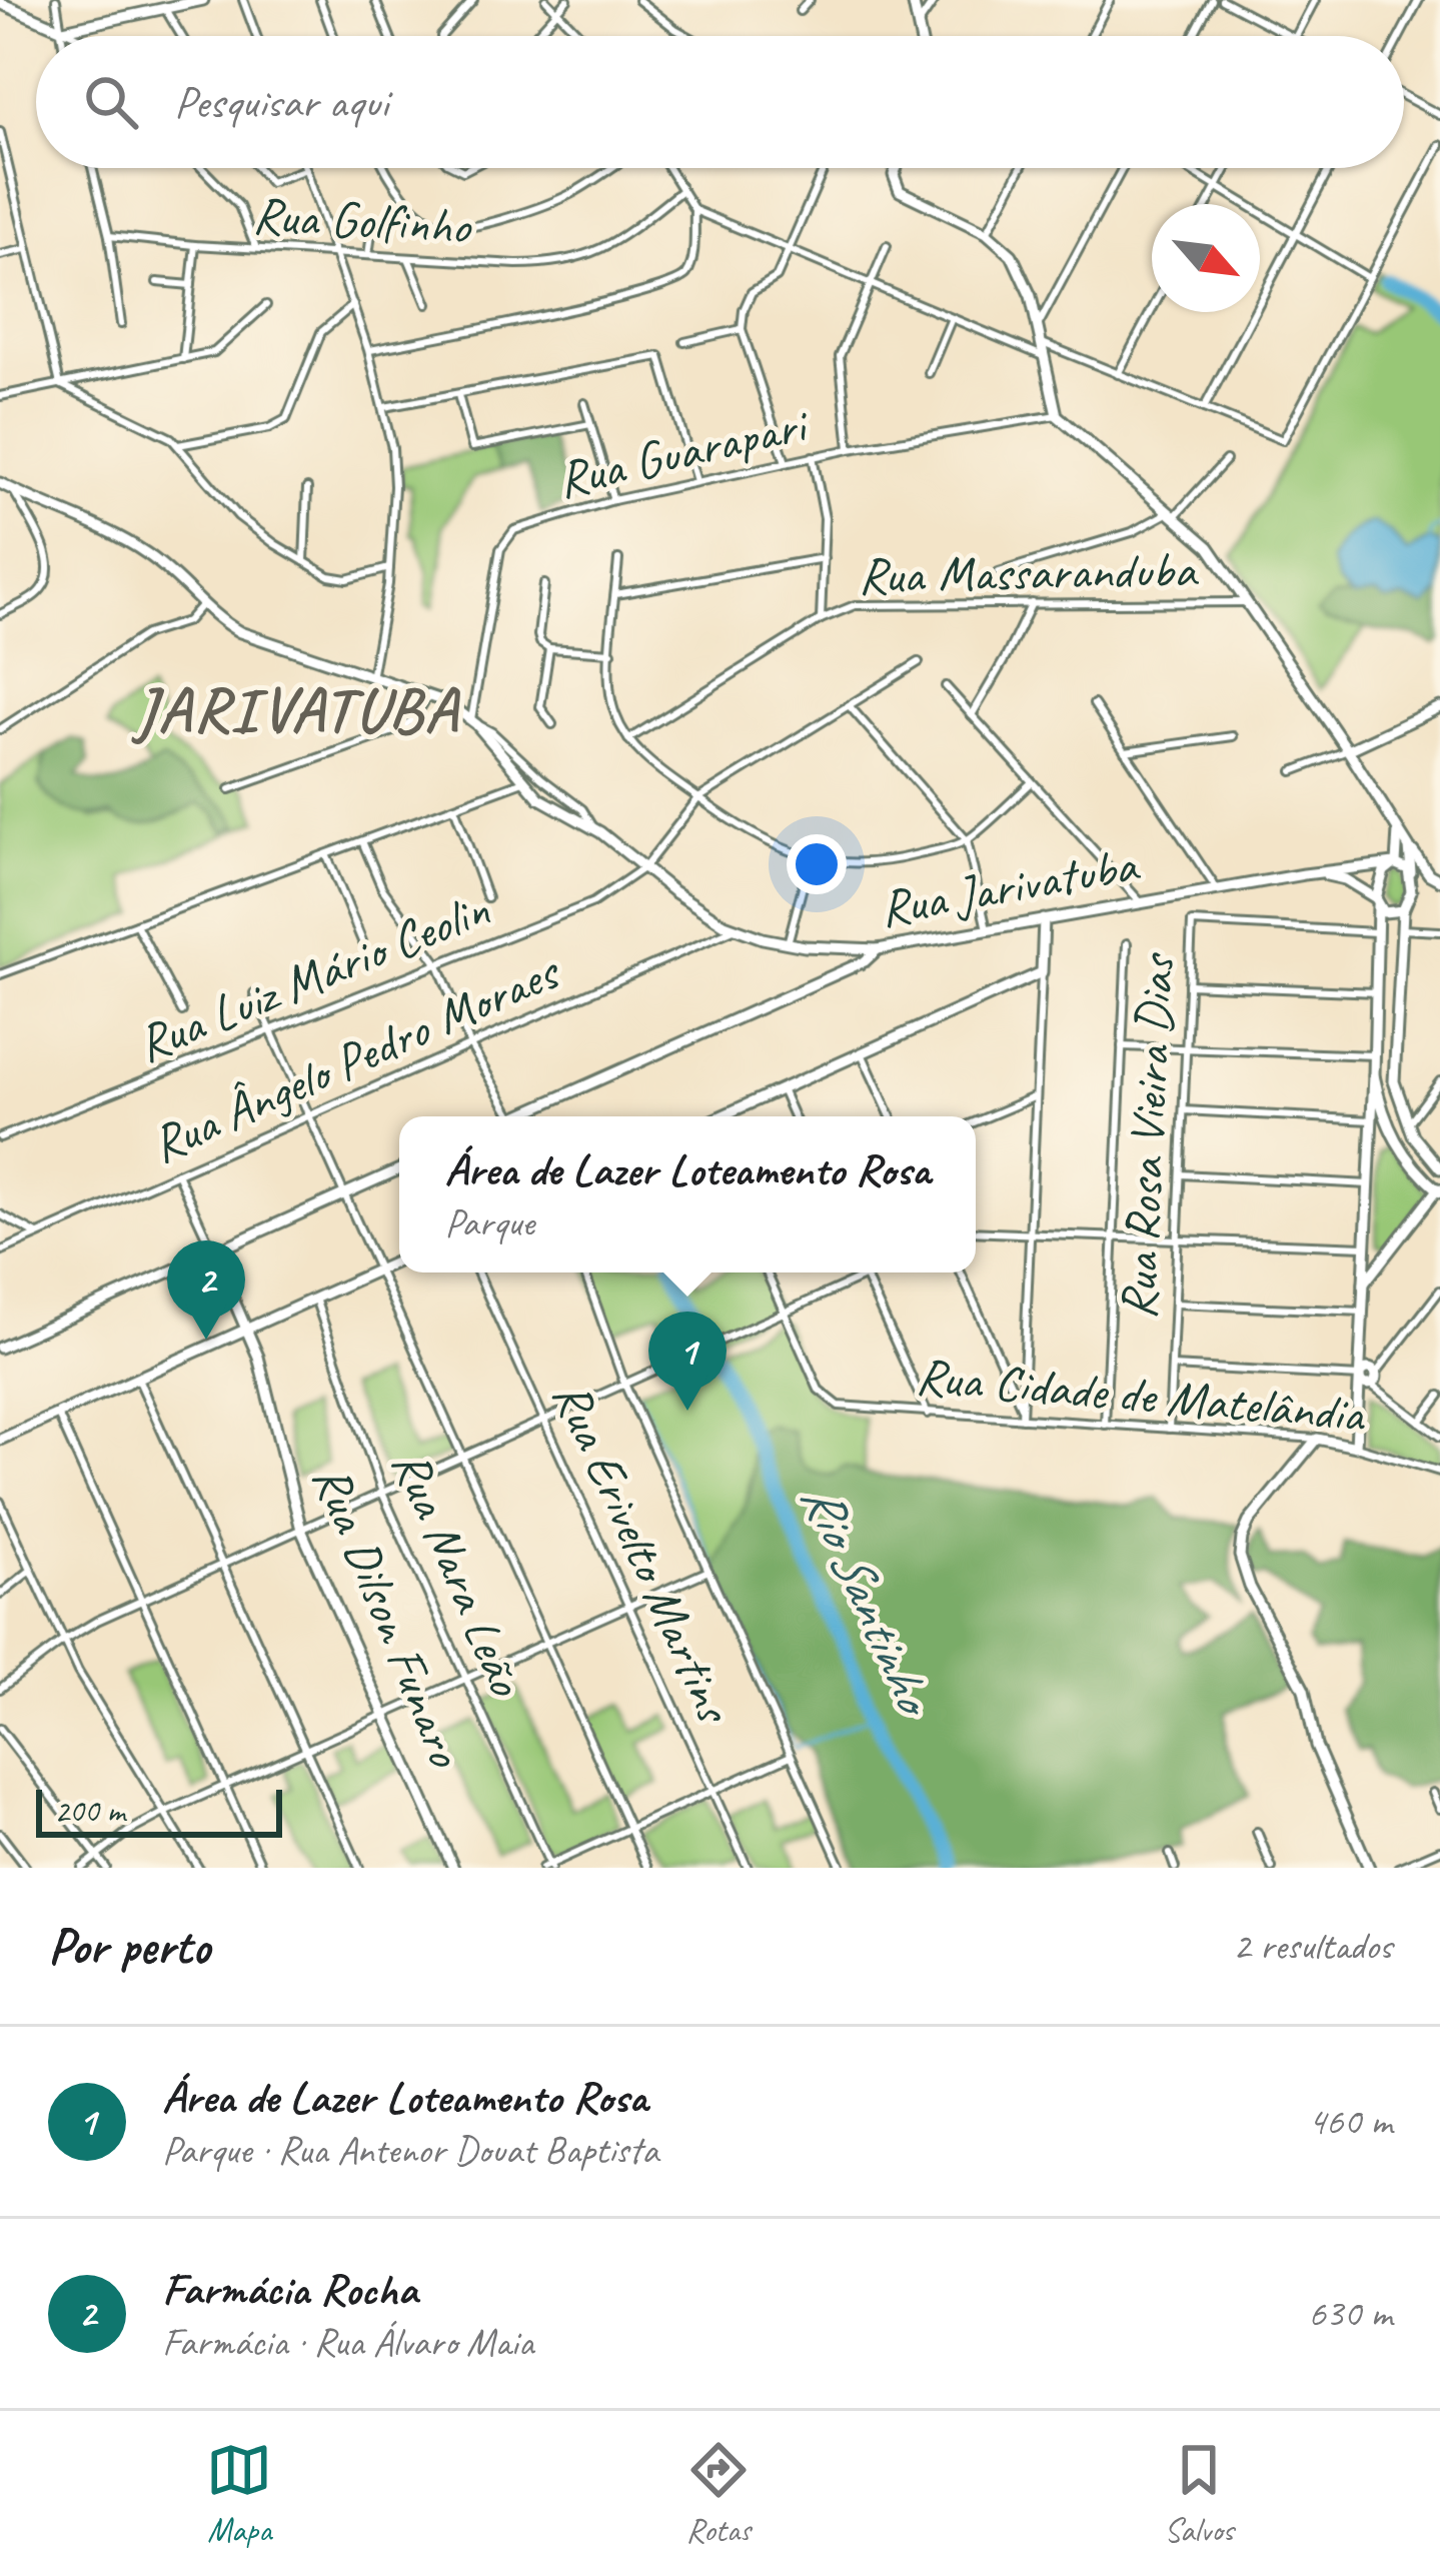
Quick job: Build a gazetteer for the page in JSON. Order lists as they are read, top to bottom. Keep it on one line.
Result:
{"streets":{"street":["Rua Golfinho","Rua Guarapari","Rua Massaranduba","Rua Jarivatuba","Rua Luiz Mário Ceolin","Rua Ângelo Pedro Moraes","Rua Rosa Vieira Dias","Rua Cidade de Matelândia","Rua Erivelto Martins","Rua Nara Leão","Rua Dilson Funaro"]},"crossings":[["Rua Guarapari","Rua Jarivatuba"],["Rua Jarivatuba","Rua Luiz Mário Ceolin"],["Rua Jarivatuba","Rua Ângelo Pedro Moraes"],["Rua Rosa Vieira Dias","Rua Cidade de Matelândia"]],"districts":["JARIVATUBA"],"water":["Rio Santinho"],"scale_bar":"200 m","north":"bottom right","page":{"search":"Pesquisar aqui","popup":["Área de Lazer Loteamento Rosa","Parque"],"pins":["2","1"],"scale":"200 m","heading":["Por perto","2 resultados"],"list":[{"mark":"1","name":"Área de Lazer Loteamento Rosa","note":"Parque · Rua Antenor Douat Baptista","value":"460 m"},{"mark":"2","name":"Farmácia Rocha","note":"Farmácia · Rua Álvaro Maia","value":"630 m"}],"nav":["Mapa","Rotas","Salvos"]}}
